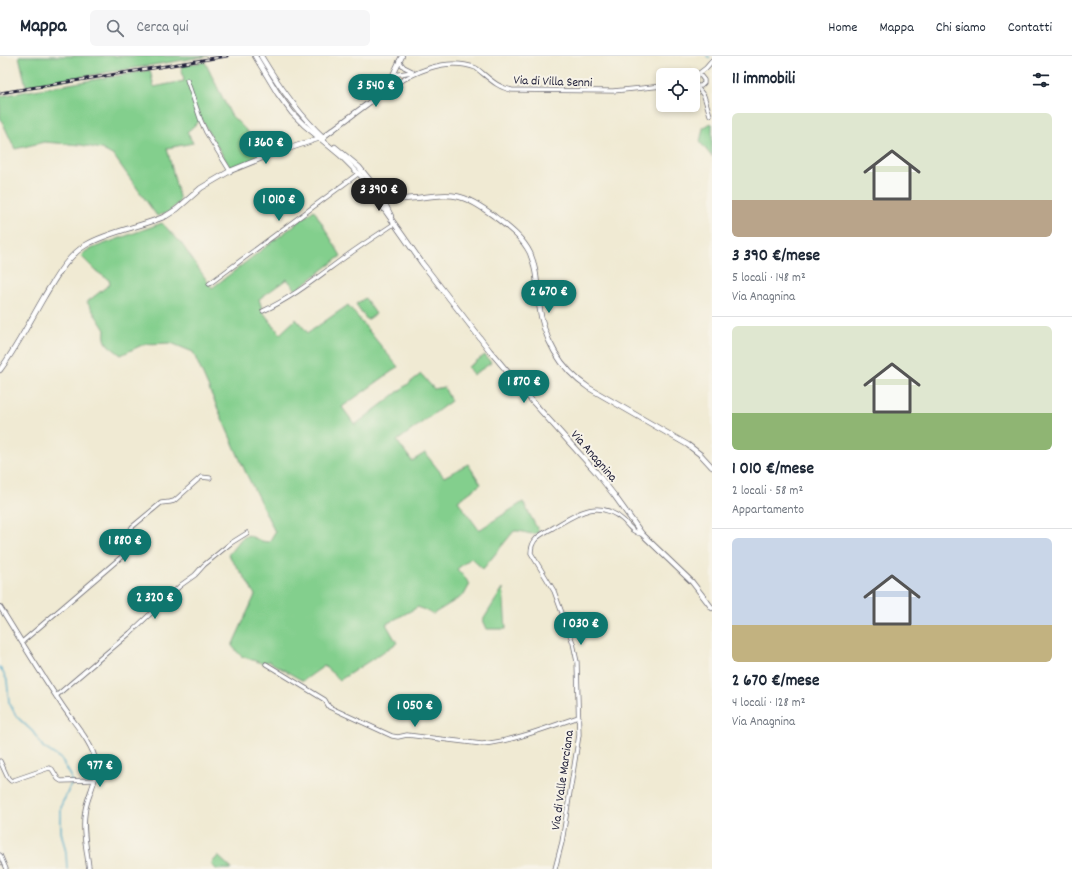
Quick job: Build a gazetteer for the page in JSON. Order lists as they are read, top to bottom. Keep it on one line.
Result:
{"streets":{"main road":["Via Anagnina"],"street":["Via di Villa Senni","Via di Valle Marciana"]},"crossings":[["Via Anagnina","Via di Valle Marciana"]],"page":{"header":"Mappa","search":"Cerca qui","nav":["Home","Mappa","Chi siamo","Contatti"],"heading":"11 immobili","price":["3 540 €","1 360 €","3 390 €","1 010 €","2 670 €","1 870 €","1 880 €","2 320 €","1 030 €","1 050 €","977 €"],"list":[{"name":"3 390 €/mese","note":"5 locali · 148 m² · Via Anagnina"},{"name":"1 010 €/mese","note":"2 locali · 58 m² · Appartamento"},{"name":"2 670 €/mese","note":"4 locali · 128 m² · Via Anagnina"}]}}
